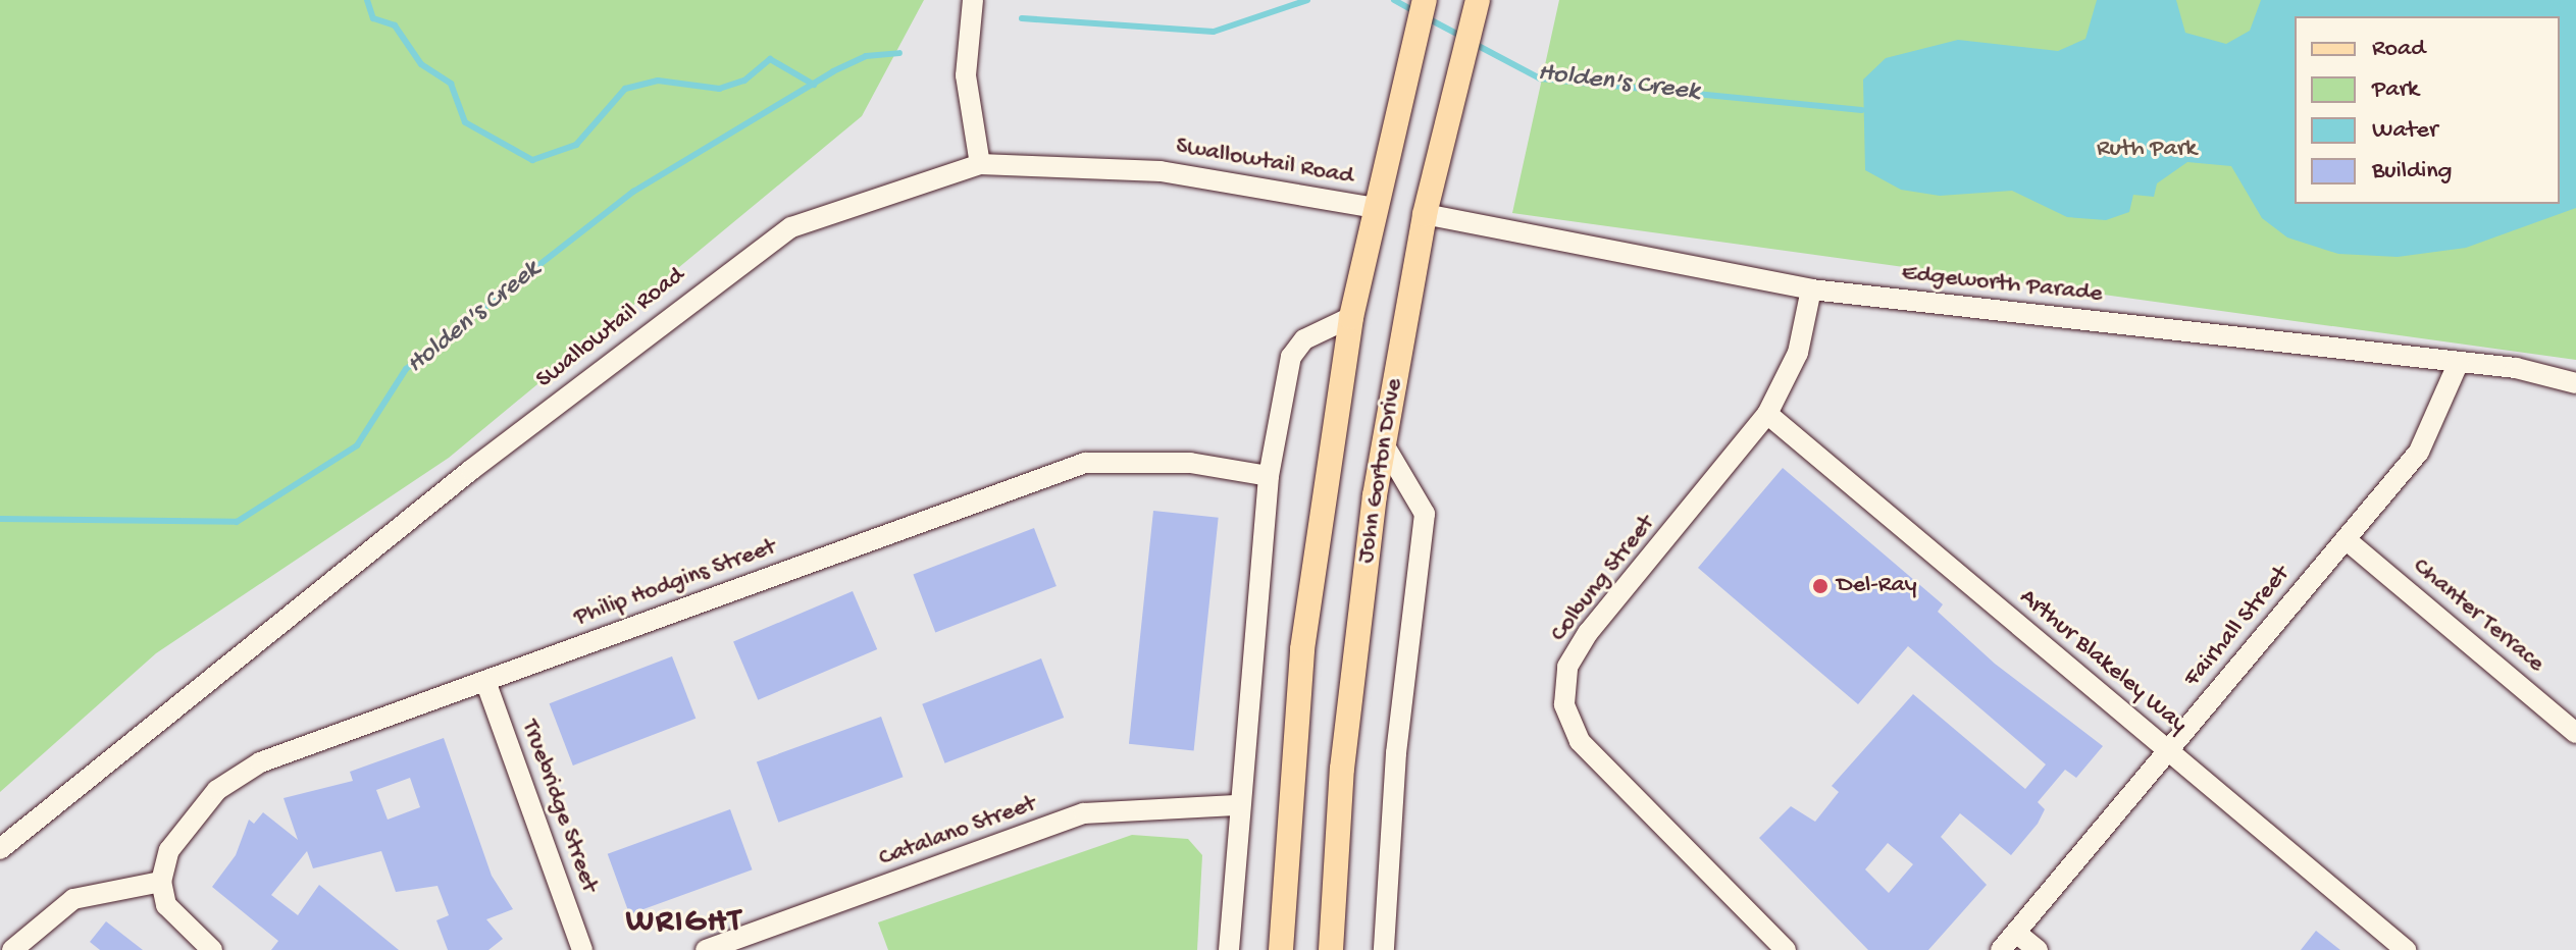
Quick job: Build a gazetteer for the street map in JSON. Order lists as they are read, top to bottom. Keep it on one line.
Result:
{"streets":{"main road":["John Gorton Drive"],"street":["Swallowtail Road","Edgeworth Parade","Colbung Street","Philip Hodgins Street","Chanter Terrace","Fairhall Street","Arthur Blakeley Way","Truebridge Street","Catalano Street"]},"crossings":[["Swallowtail Road","John Gorton Drive"],["Edgeworth Parade","John Gorton Drive"],["Edgeworth Parade","Colbung Street"],["Edgeworth Parade","Fairhall Street"],["Colbung Street","Arthur Blakeley Way"],["Philip Hodgins Street","Truebridge Street"],["Chanter Terrace","Fairhall Street"],["Fairhall Street","Arthur Blakeley Way"]],"districts":["WRIGHT"],"water":["Holden's Creek"],"parks":["Ruth Park"],"places":["Del-Ray"],"legend":["Road","Park","Water","Building"]}
